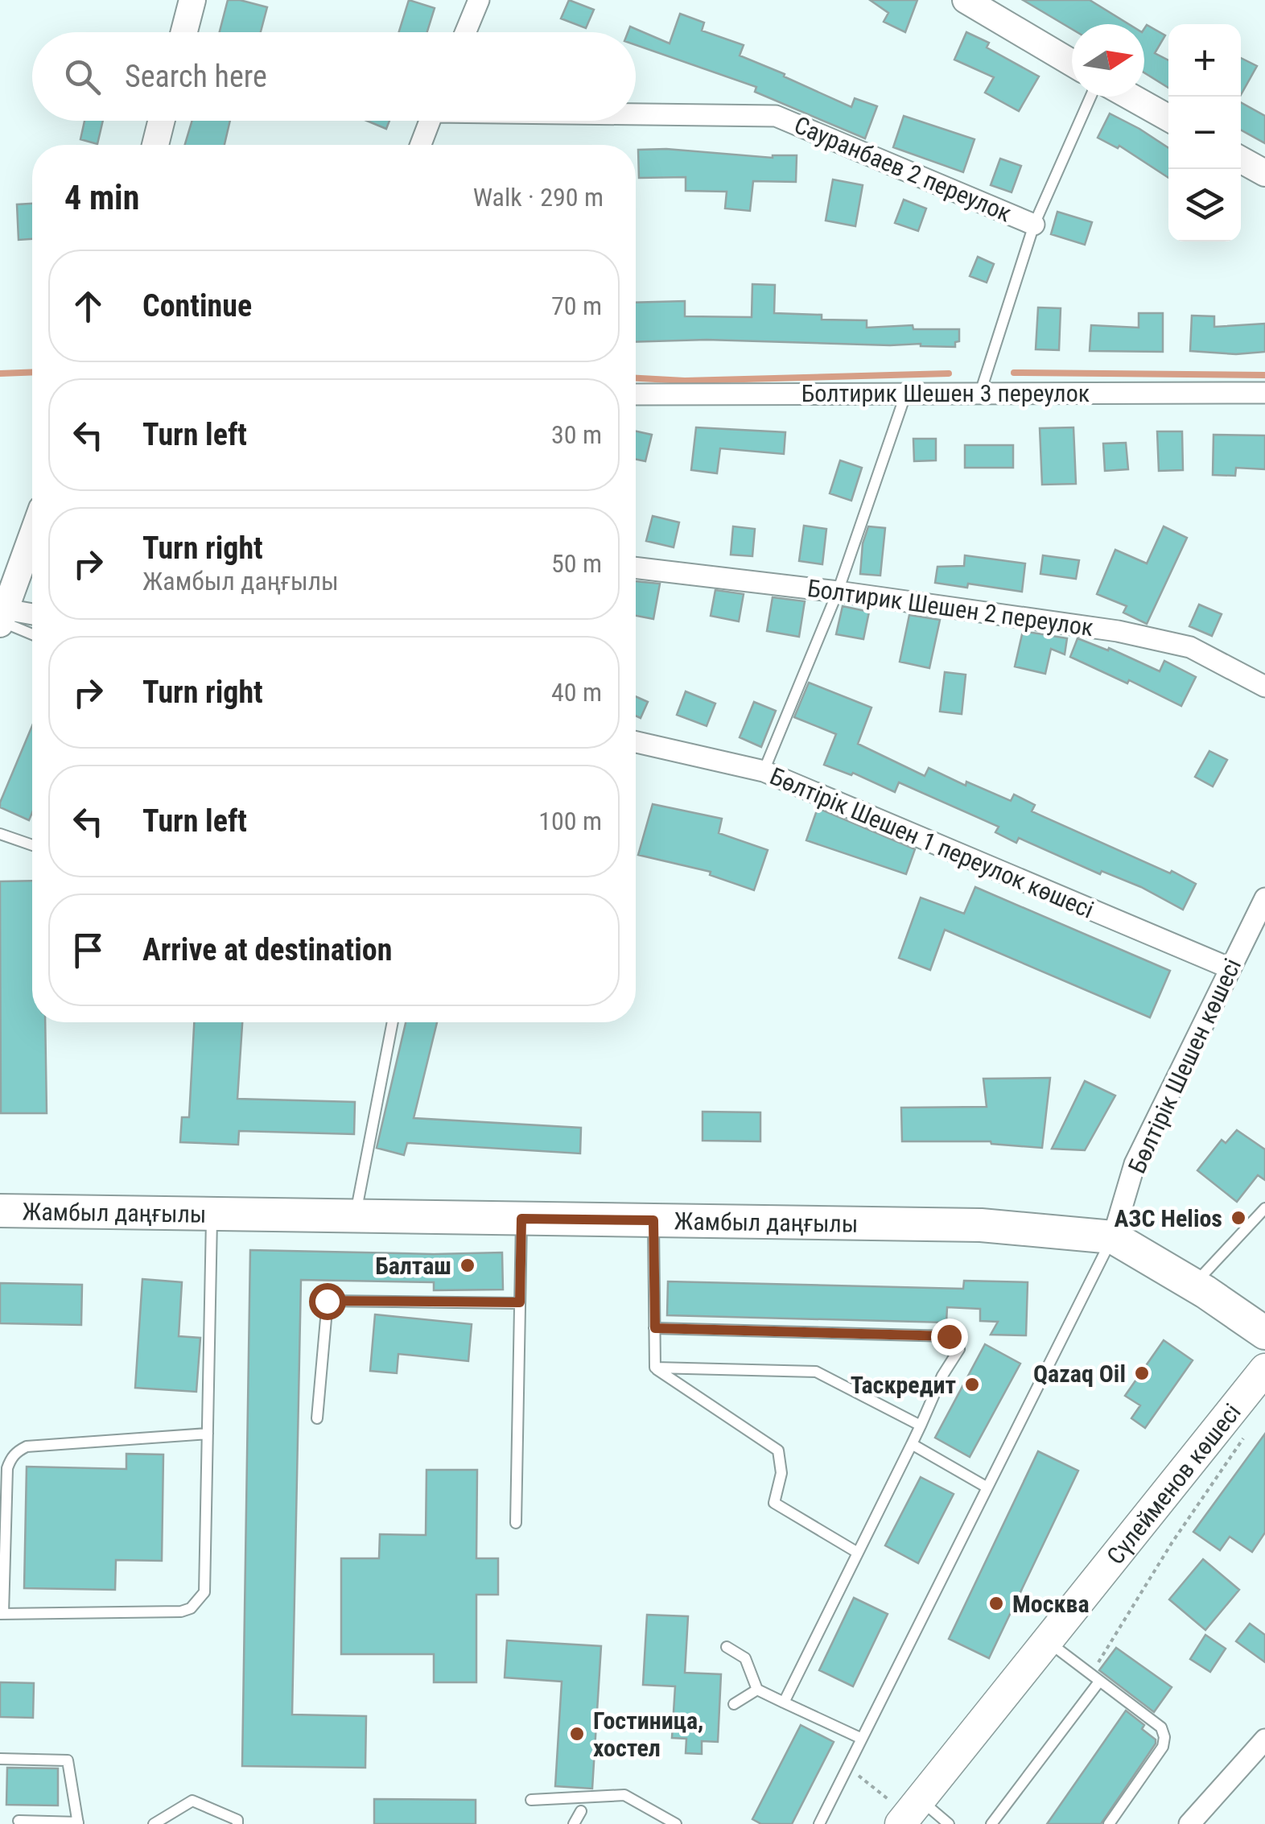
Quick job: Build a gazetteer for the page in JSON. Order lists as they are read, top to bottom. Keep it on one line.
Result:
{"streets":{"main road":["Жамбыл даңғылы","Сүлейменов көшесі"],"street":["Сауранбаев 2 переулок","Болтирик Шешен 3 переулок","Болтирик Шешен 2 переулок","Бөлтірік Шешен 1 переулок көшесі","Бөлтірік Шешен көшесі"]},"crossings":[["Бөлтірік Шешен 1 переулок көшесі","Бөлтірік Шешен көшесі"],["Бөлтірік Шешен көшесі","Жамбыл даңғылы"]],"places":["АЗС Helios","Балташ","Qazaq Oil","Таскредит","Москва","Гостиница, хостел"],"north":"right","page":{"map_buttons":["+","−"],"search":"Search here","heading":["4 min","Walk · 290 m"],"list":[["Continue","70 m"],["Turn left","30 m"],["Turn right","Жамбыл даңғылы","50 m"],["Turn right","40 m"],["Turn left","100 m"],"Arrive at destination"]}}
